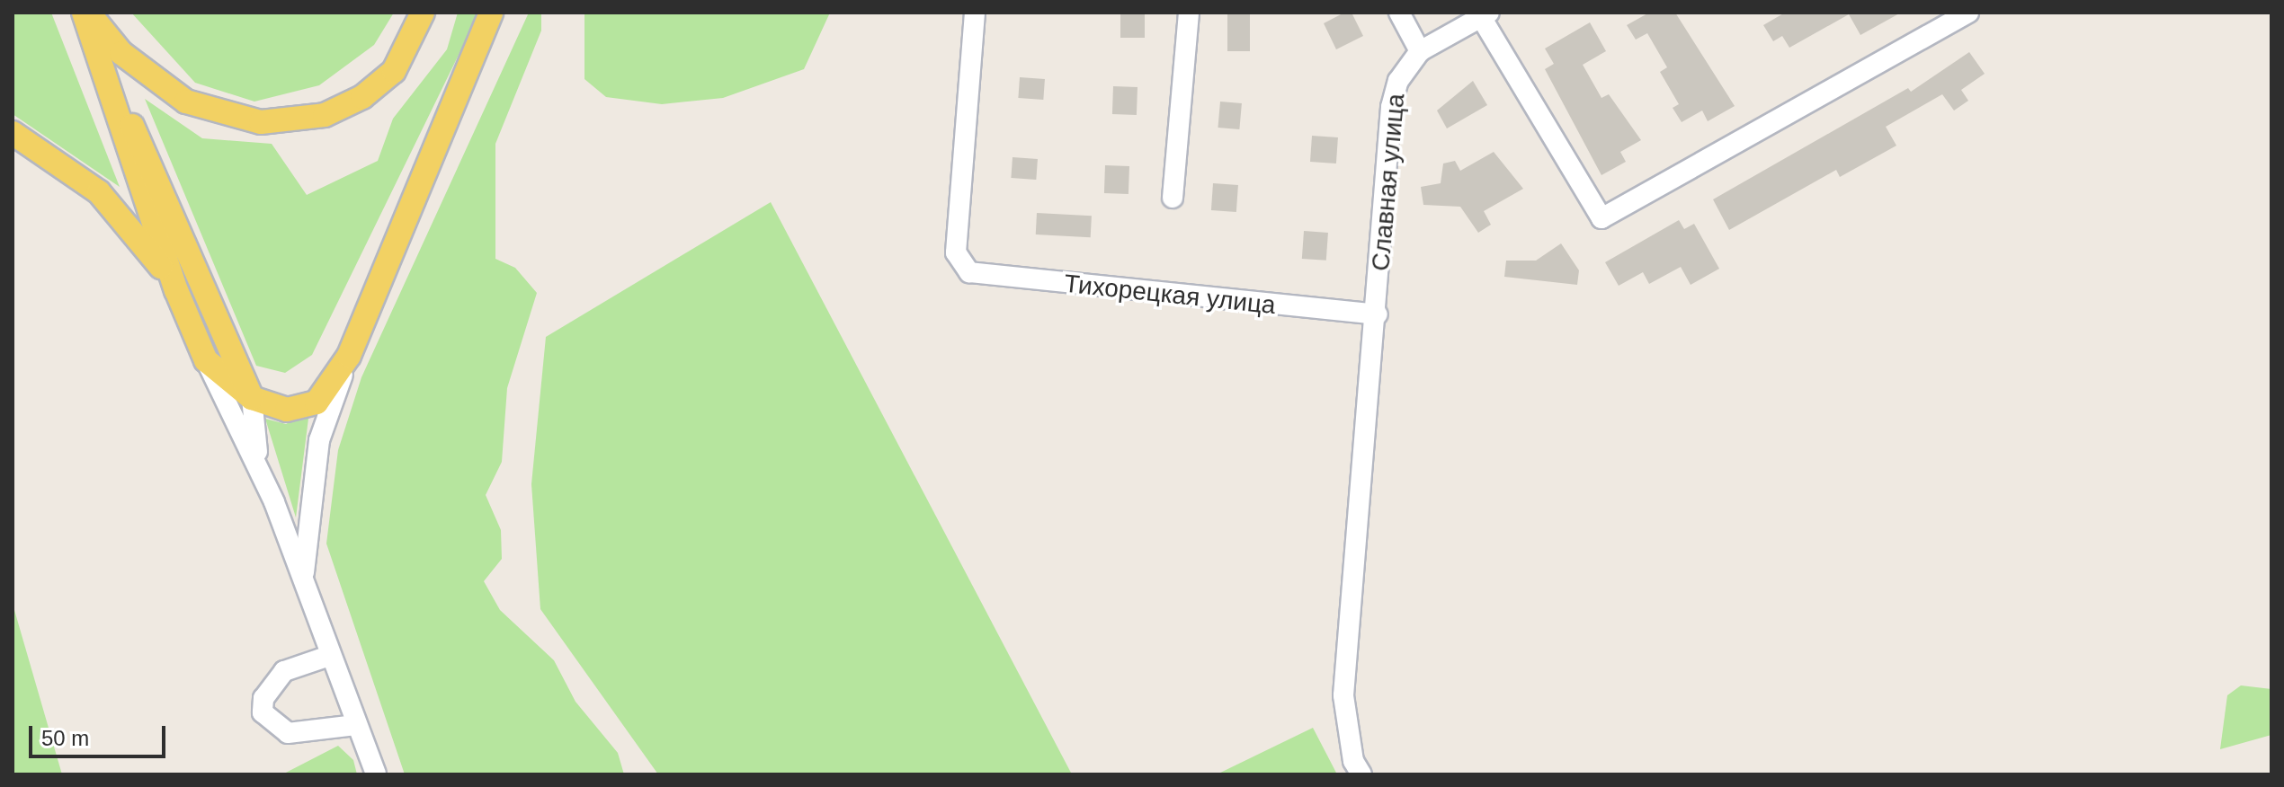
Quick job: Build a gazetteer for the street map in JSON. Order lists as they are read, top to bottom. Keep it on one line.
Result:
{"streets":{"street":["Славная улица","Тихорецкая улица"]},"crossings":[["Славная улица","Тихорецкая улица"]],"scale_bar":"50 m"}
